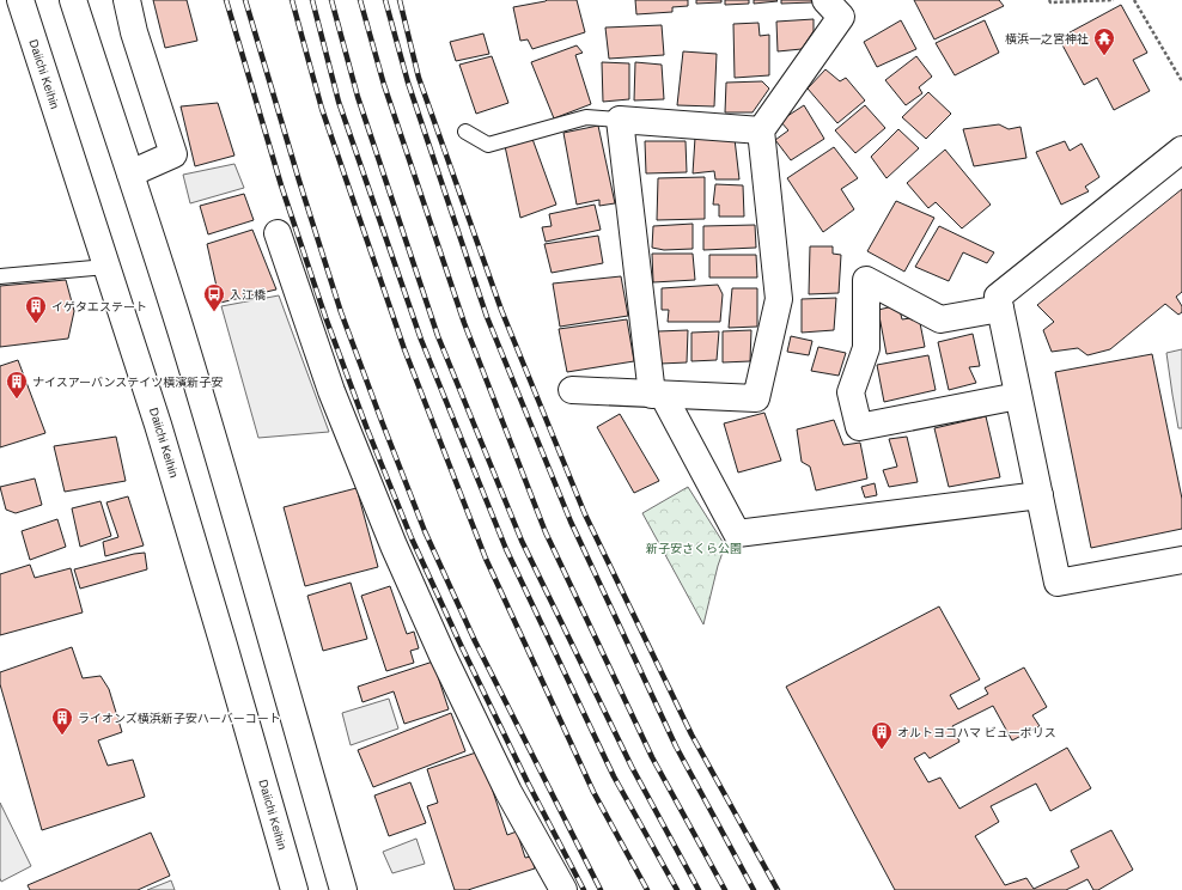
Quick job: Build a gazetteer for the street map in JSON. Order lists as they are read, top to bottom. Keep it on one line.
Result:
{"streets":{"main road":["Daiichi Keihin"]},"parks":["新子安さくら公園"],"places":{"temple":["横浜一之宮神社"],"bus stop":["入江橋"],"building":["イゲタエステート","ナイスアーバンステイツ横濱新子安","ライオンズ横浜新子安ハーバーコート","オルトヨコハマ ビューポリス"]}}
